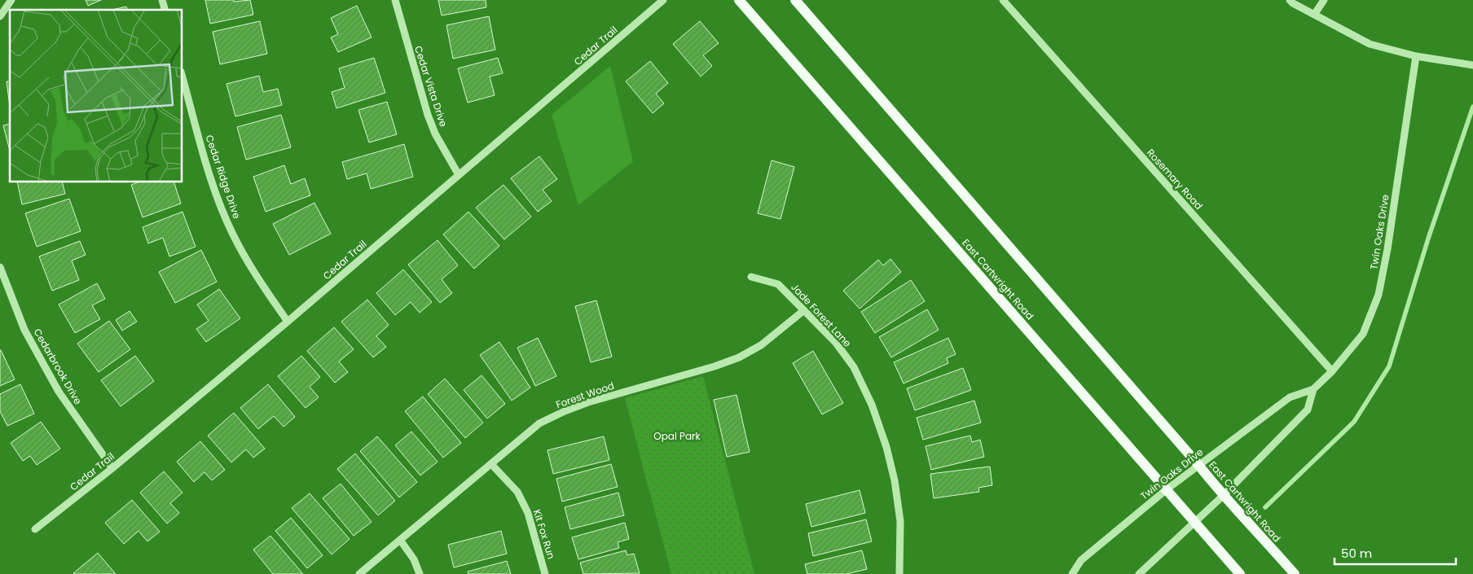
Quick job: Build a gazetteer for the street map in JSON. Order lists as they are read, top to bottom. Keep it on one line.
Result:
{"streets":{"main road":["East Cartwright Road"],"street":["Cedar Trail","Cedar Vista Drive","Cedar Ridge Drive","Rosemary Road","Twin Oaks Drive","Jade Forest Lane","Cedarbrook Drive","Forest Wood","Kit Fox Run"]},"crossings":[["Cedar Trail","Cedar Vista Drive"],["Cedar Trail","Cedar Ridge Drive"],["Cedar Trail","Cedarbrook Drive"],["Rosemary Road","Twin Oaks Drive"],["Twin Oaks Drive","East Cartwright Road"],["Jade Forest Lane","Forest Wood"],["Forest Wood","Kit Fox Run"]],"parks":["Opal Park"],"scale_bar":"50 m"}
